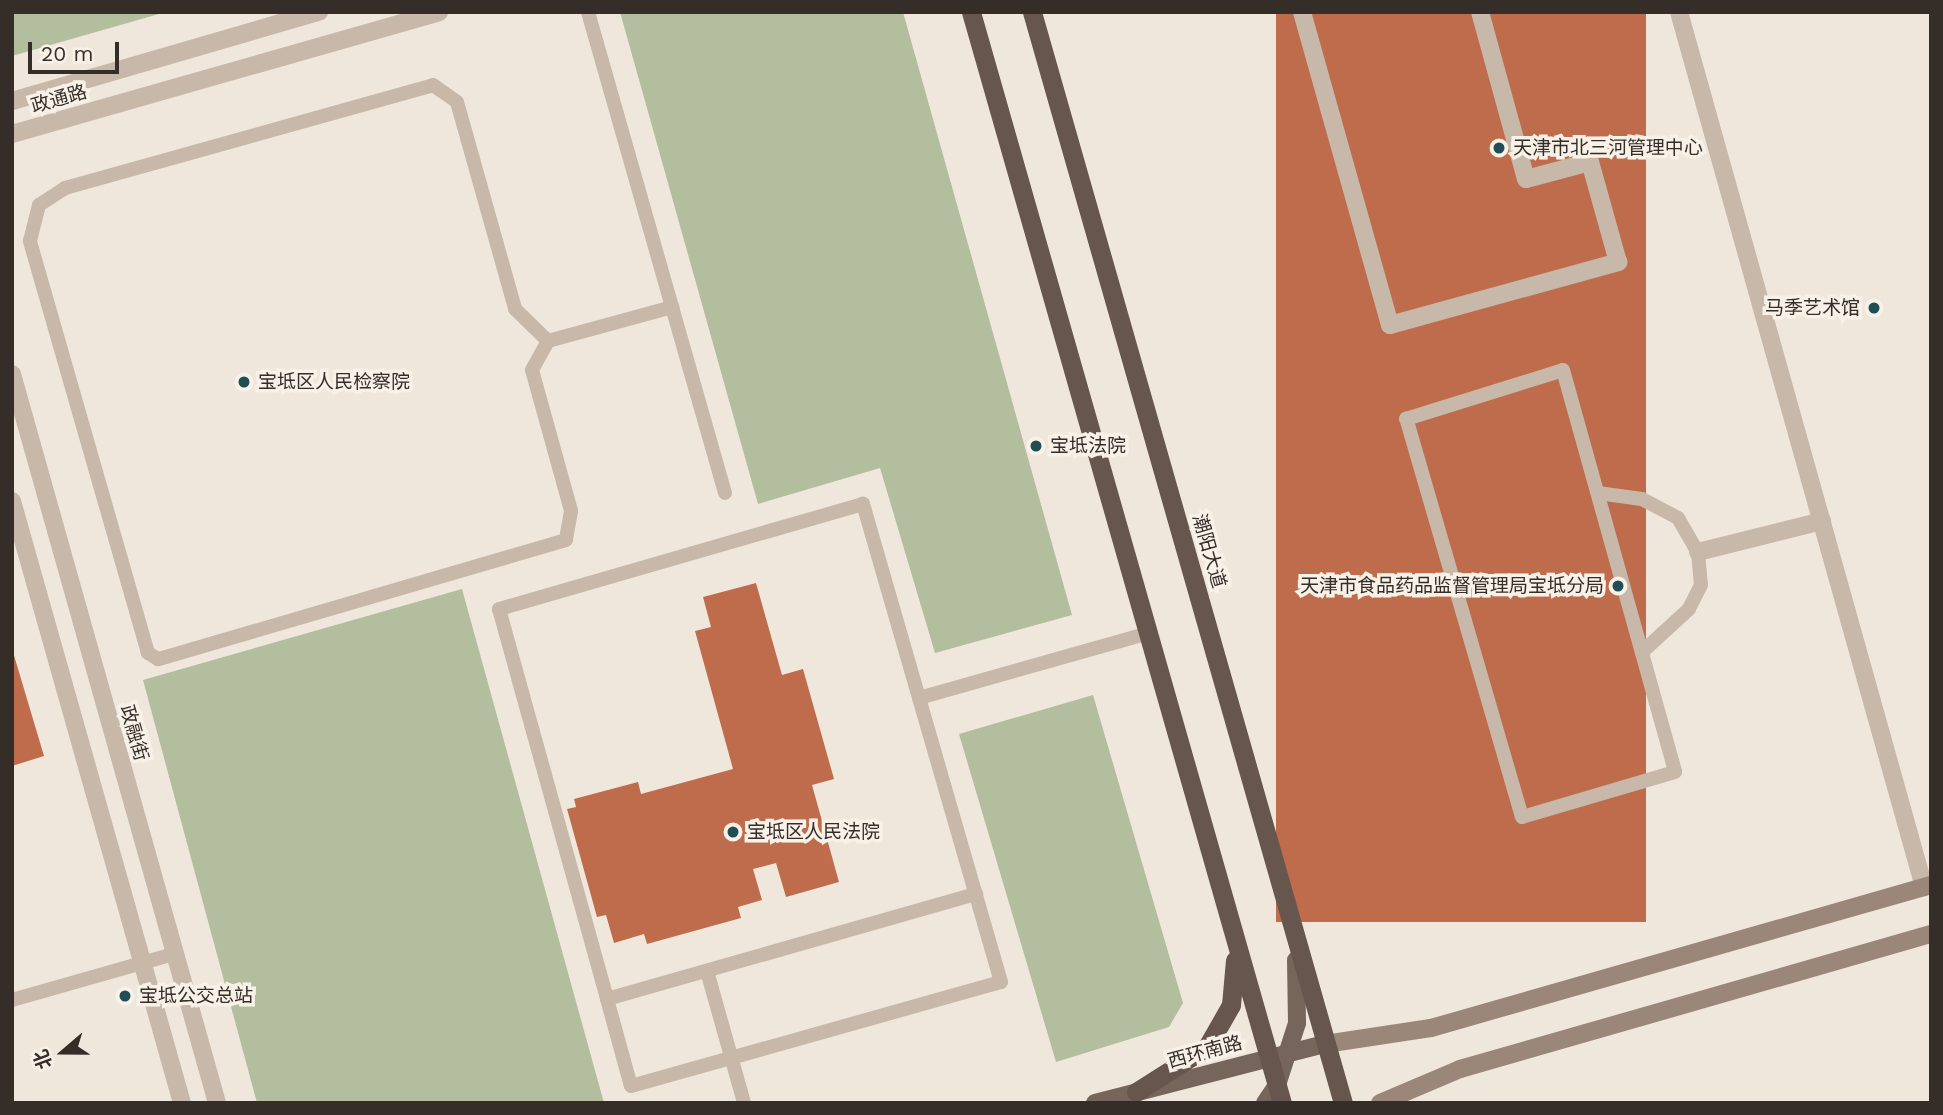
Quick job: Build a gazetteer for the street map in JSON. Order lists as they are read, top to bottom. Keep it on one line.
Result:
{"streets":{"highway":["潮阳大道"],"main road":["西环南路"],"street":["政通路","政融街"]},"crossings":[["潮阳大道","西环南路"]],"places":["天津市北三河管理中心","马季艺术馆","宝坻区人民检察院","宝坻法院","天津市食品药品监督管理局宝坻分局","宝坻区人民法院","宝坻公交总站"],"scale_bar":"20 m","north":"left"}
